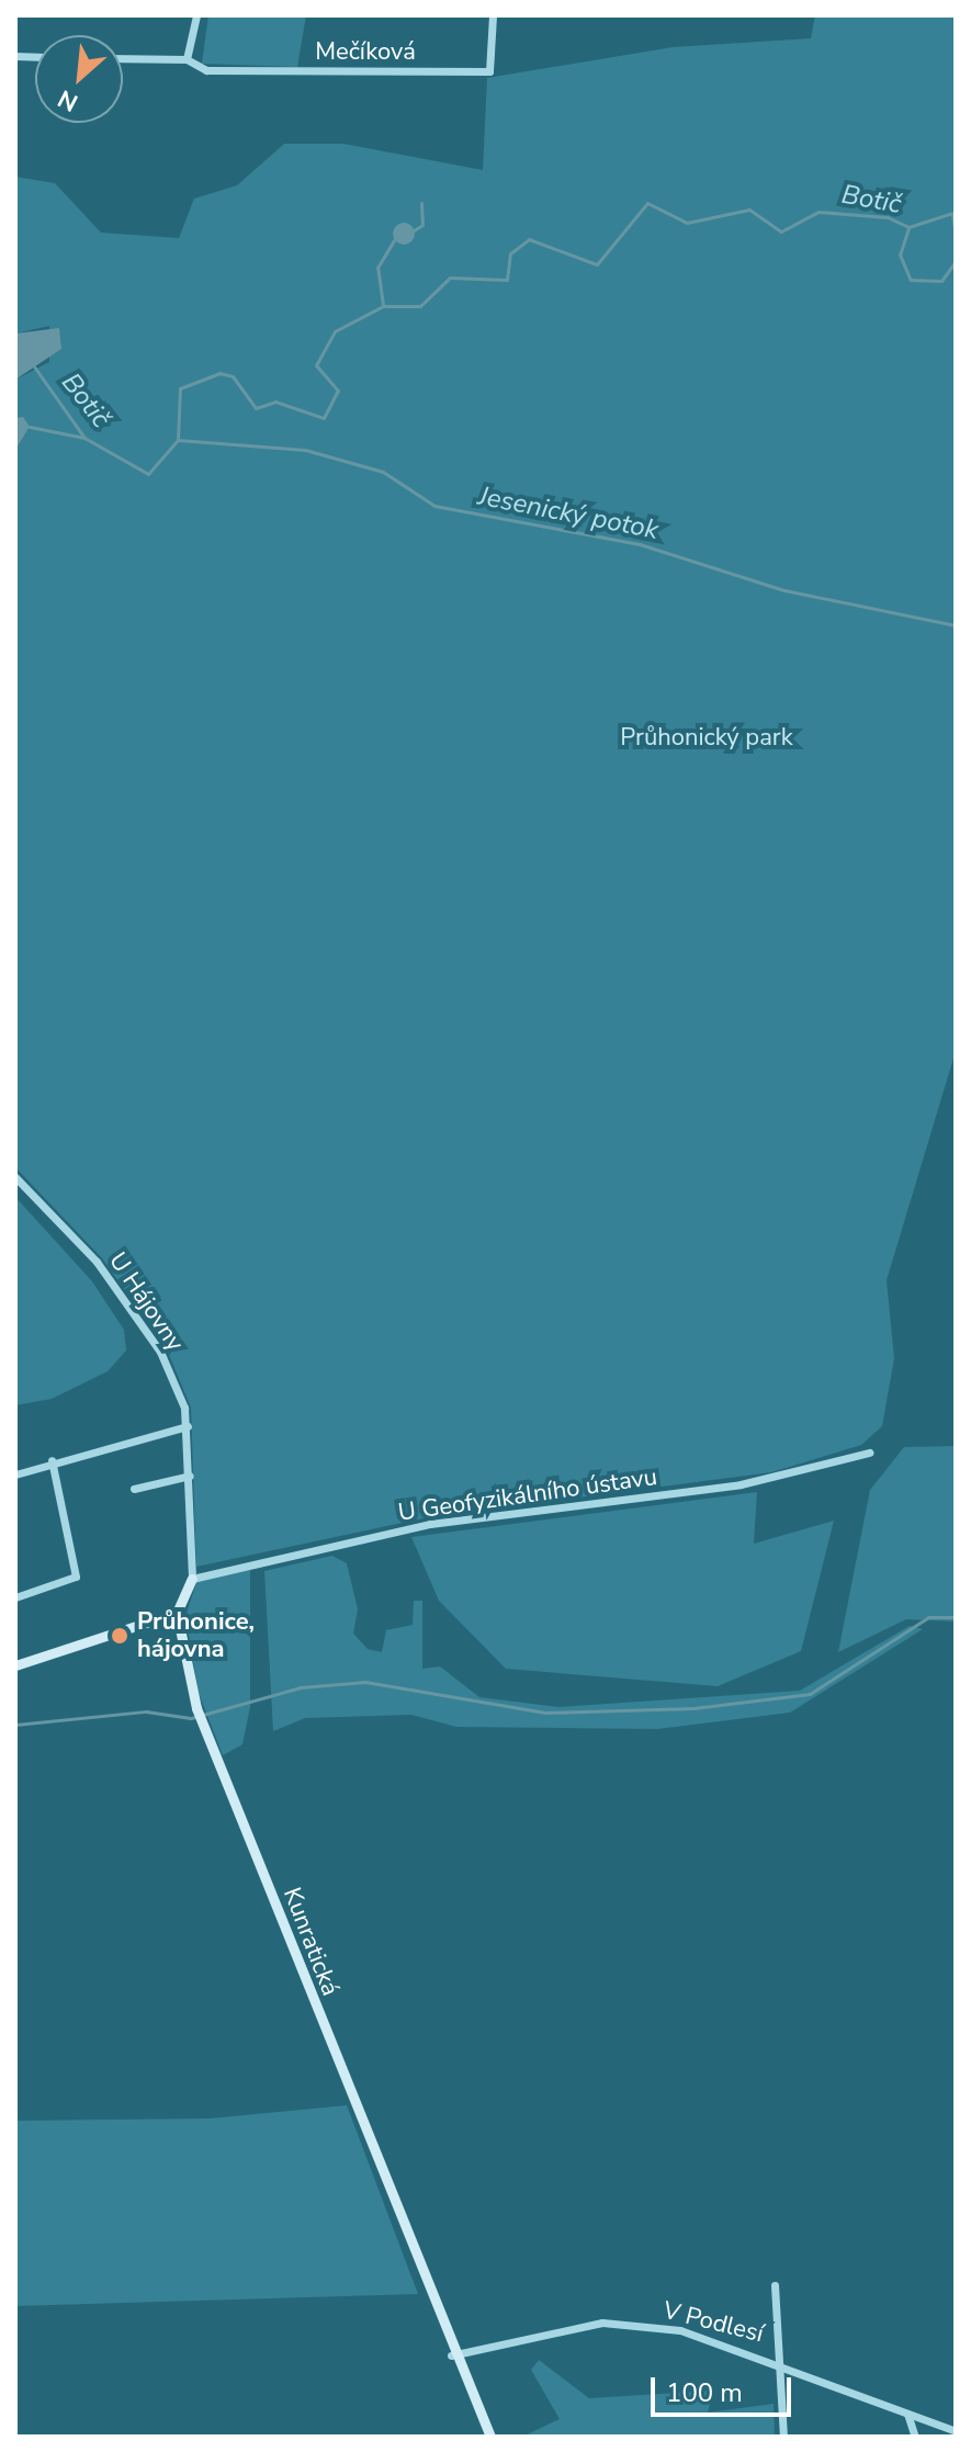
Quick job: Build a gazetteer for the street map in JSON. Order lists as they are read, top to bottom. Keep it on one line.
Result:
{"streets":{"street":["Mečíková","U Hájovny","U Geofyzikálního ústavu","Kunratická","V Podlesí"]},"crossings":[["U Hájovny","U Geofyzikálního ústavu"],["U Hájovny","Kunratická"],["Kunratická","V Podlesí"]],"water":["Botič","Jesenický potok"],"parks":["Průhonický park"],"places":["Průhonice, hájovna"],"scale_bar":"100 m","north":"bottom left"}
